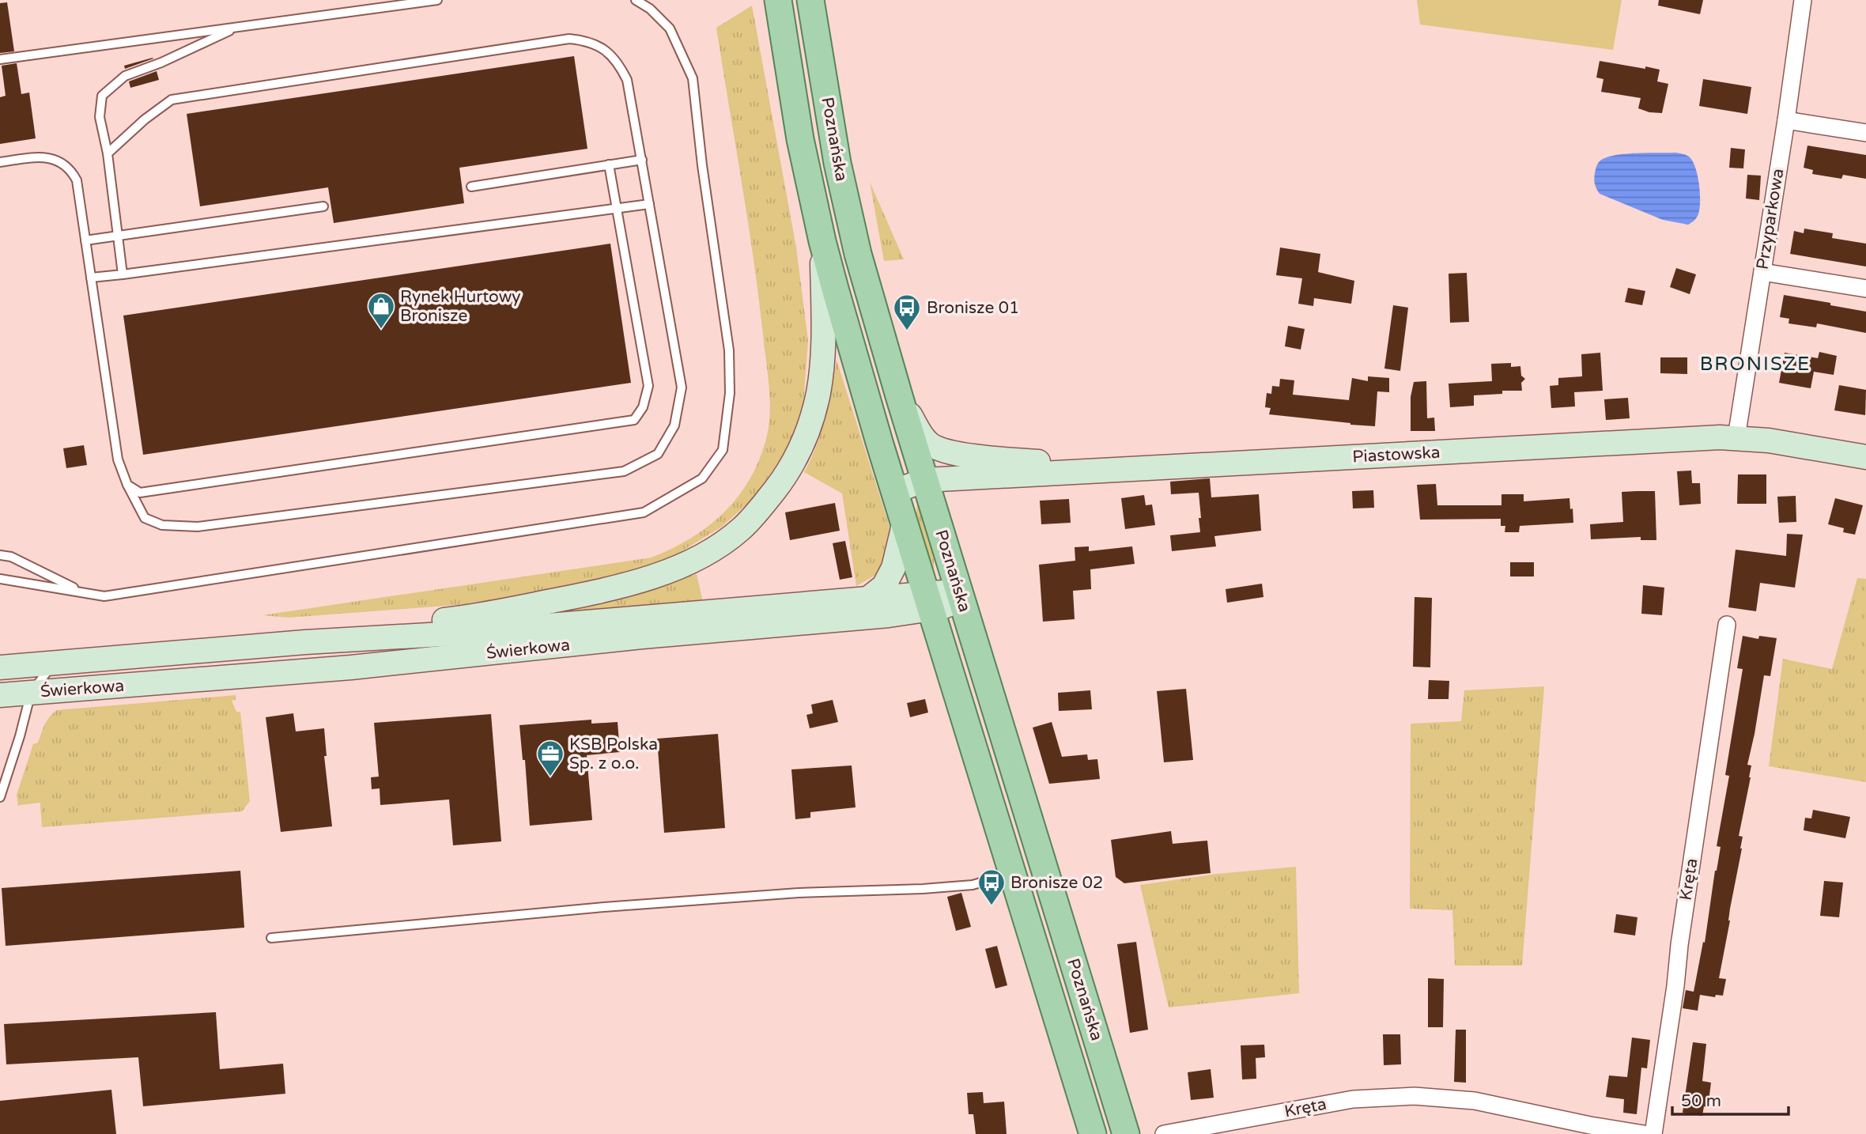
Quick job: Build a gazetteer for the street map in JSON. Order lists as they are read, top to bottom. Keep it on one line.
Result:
{"streets":{"main road":["Poznańska"],"street":["Przyparkowa","Piastowska","Świerkowa","Kręta"]},"crossings":[["Poznańska","Piastowska"],["Poznańska","Świerkowa"],["Przyparkowa","Piastowska"]],"districts":["BRONISZE"],"places":{"shop":["Rynek Hurtowy Bronisze"],"bus stop":["Bronisze 01","Bronisze 02"],"office":["KSB Polska Sp. z o.o."]},"scale_bar":"50 m"}
